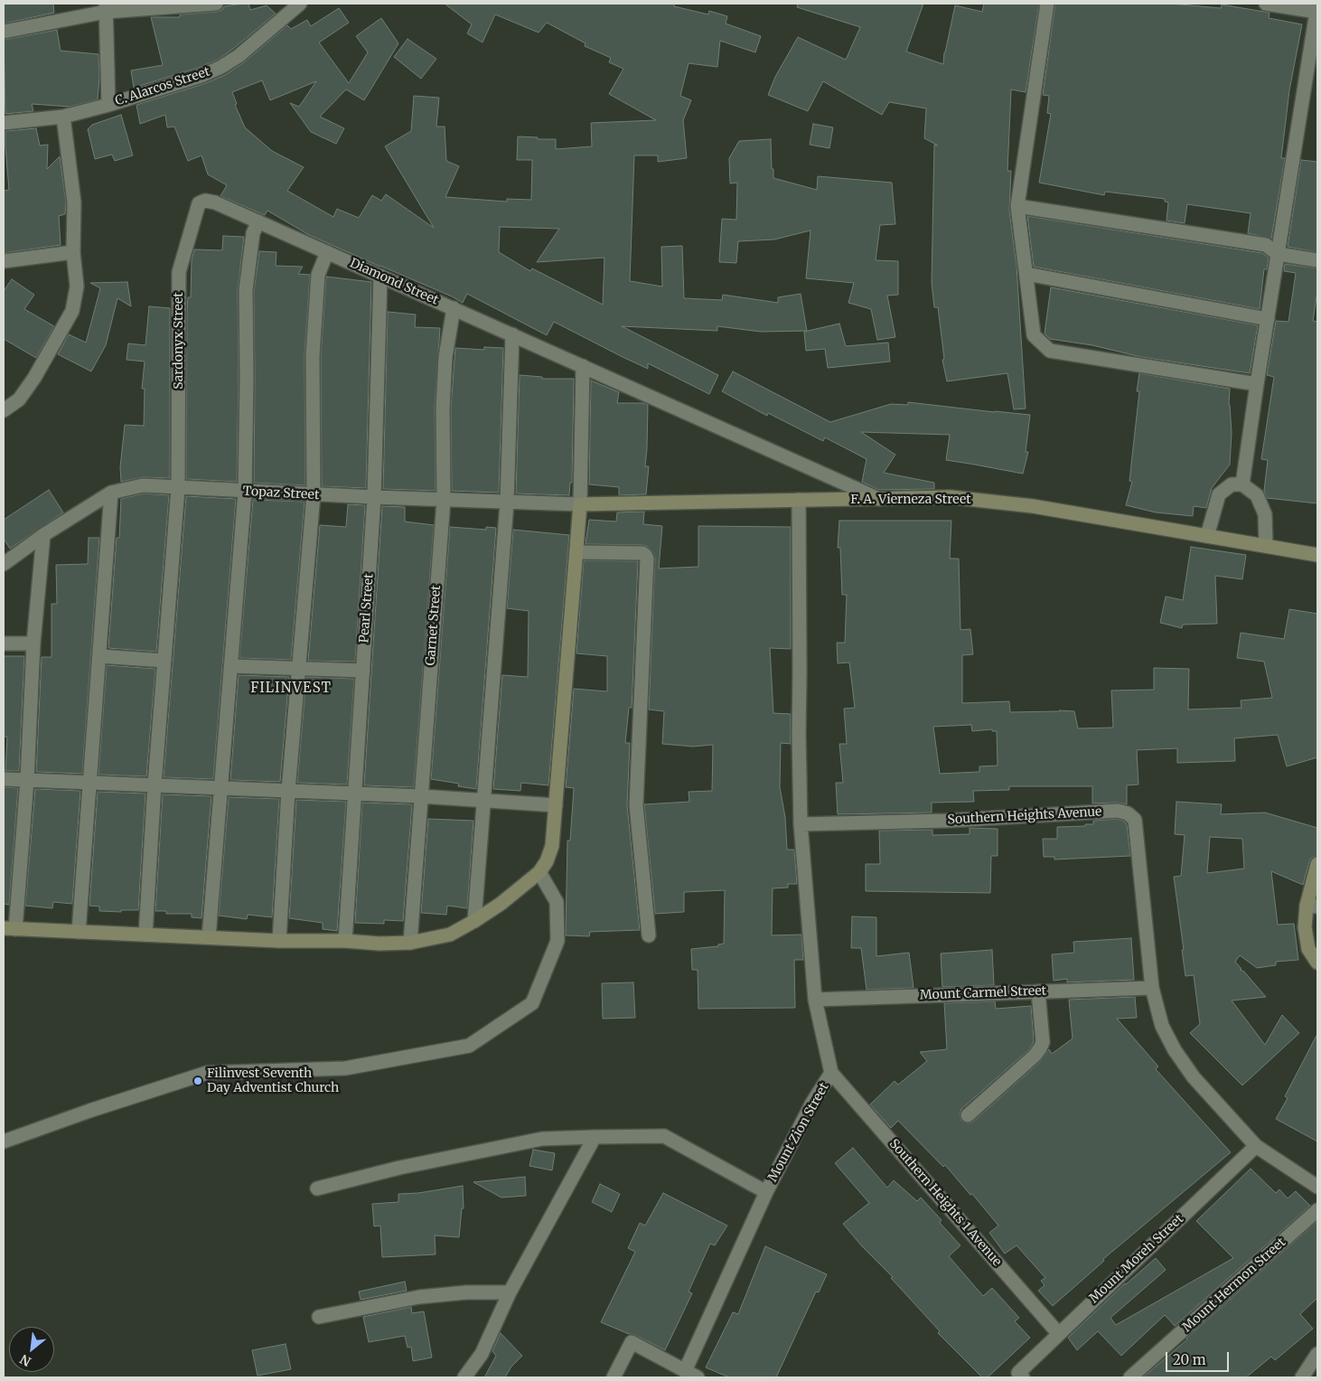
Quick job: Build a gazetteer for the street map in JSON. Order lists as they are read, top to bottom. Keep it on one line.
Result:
{"streets":{"street":["C. Alarcos Street","Diamond Street","Sardonyx Street","Topaz Street","F. A. Vierneza Street","Pearl Street","Garnet Street","Southern Heights Avenue","Mount Carmel Street","Mount Zion Street","Southern Heights 1 Avenue","Mount Moreh Street","Mount Hermon Street"]},"crossings":[["Diamond Street","Sardonyx Street"],["Diamond Street","F. A. Vierneza Street"],["Diamond Street","Pearl Street"],["Diamond Street","Garnet Street"],["Sardonyx Street","Topaz Street"],["Topaz Street","F. A. Vierneza Street"],["Topaz Street","Pearl Street"],["Topaz Street","Garnet Street"],["Southern Heights Avenue","Mount Carmel Street"],["Southern Heights Avenue","Mount Zion Street"],["Southern Heights Avenue","Mount Moreh Street"],["Mount Carmel Street","Mount Zion Street"],["Mount Zion Street","Southern Heights 1 Avenue"],["Southern Heights 1 Avenue","Mount Moreh Street"]],"districts":["FILINVEST"],"places":["Filinvest Seventh Day Adventist Church"],"scale_bar":"20 m","north":"bottom left"}
